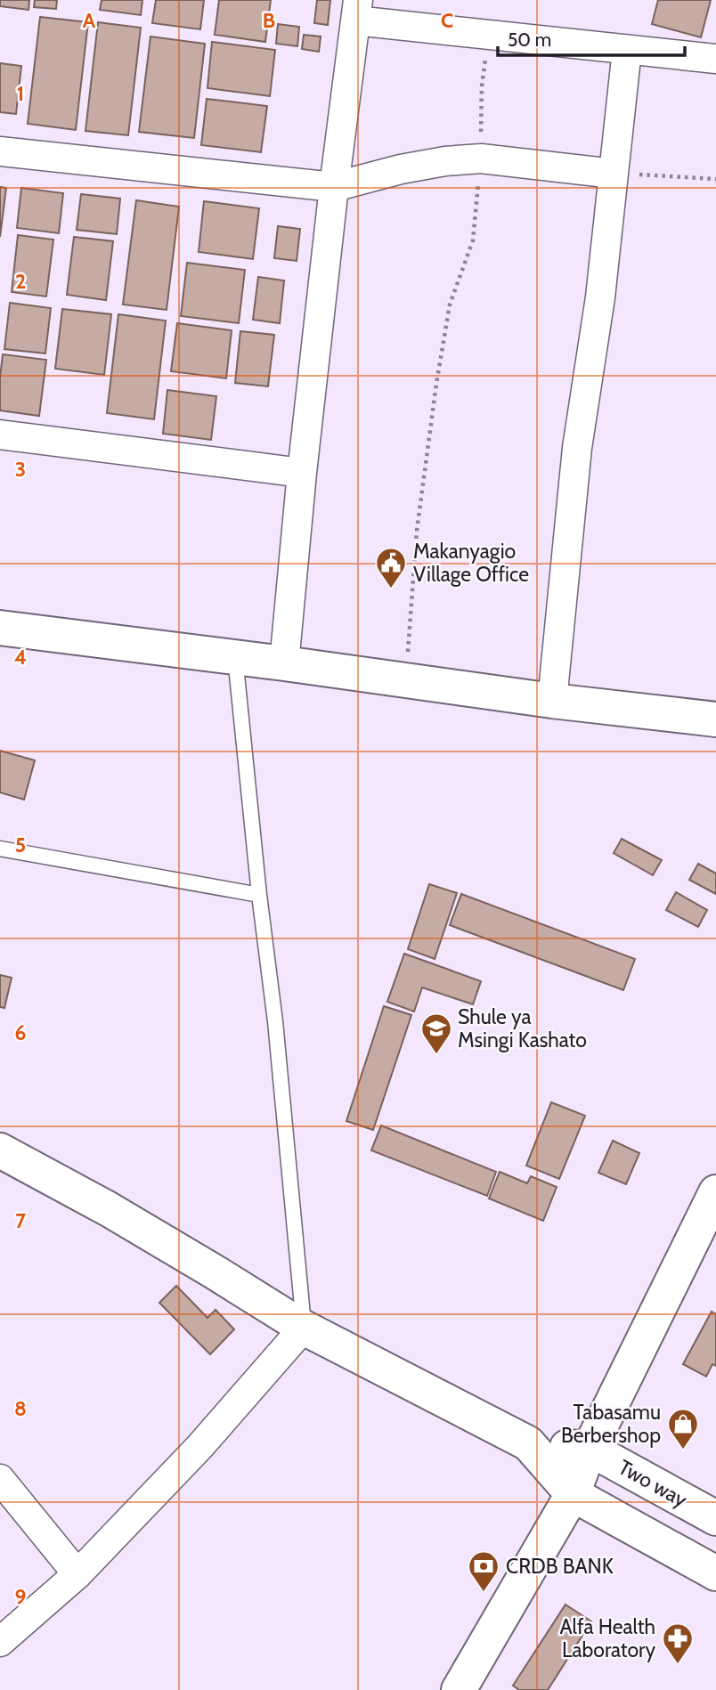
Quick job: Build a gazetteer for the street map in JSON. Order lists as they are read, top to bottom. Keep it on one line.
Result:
{"streets":{"street":["Two way"]},"places":{"public building":["Makanyagio Village Office"],"school or university":["Shule ya Msingi Kashato"],"shop":["Tabasamu Berbershop"],"bank":["CRDB BANK"],"pharmacy":["Alfa Health Laboratory"]},"scale_bar":"50 m","grid":{"columns":["A","B","C"],"rows":["1","2","3","4","5","6","7","8","9"]}}
